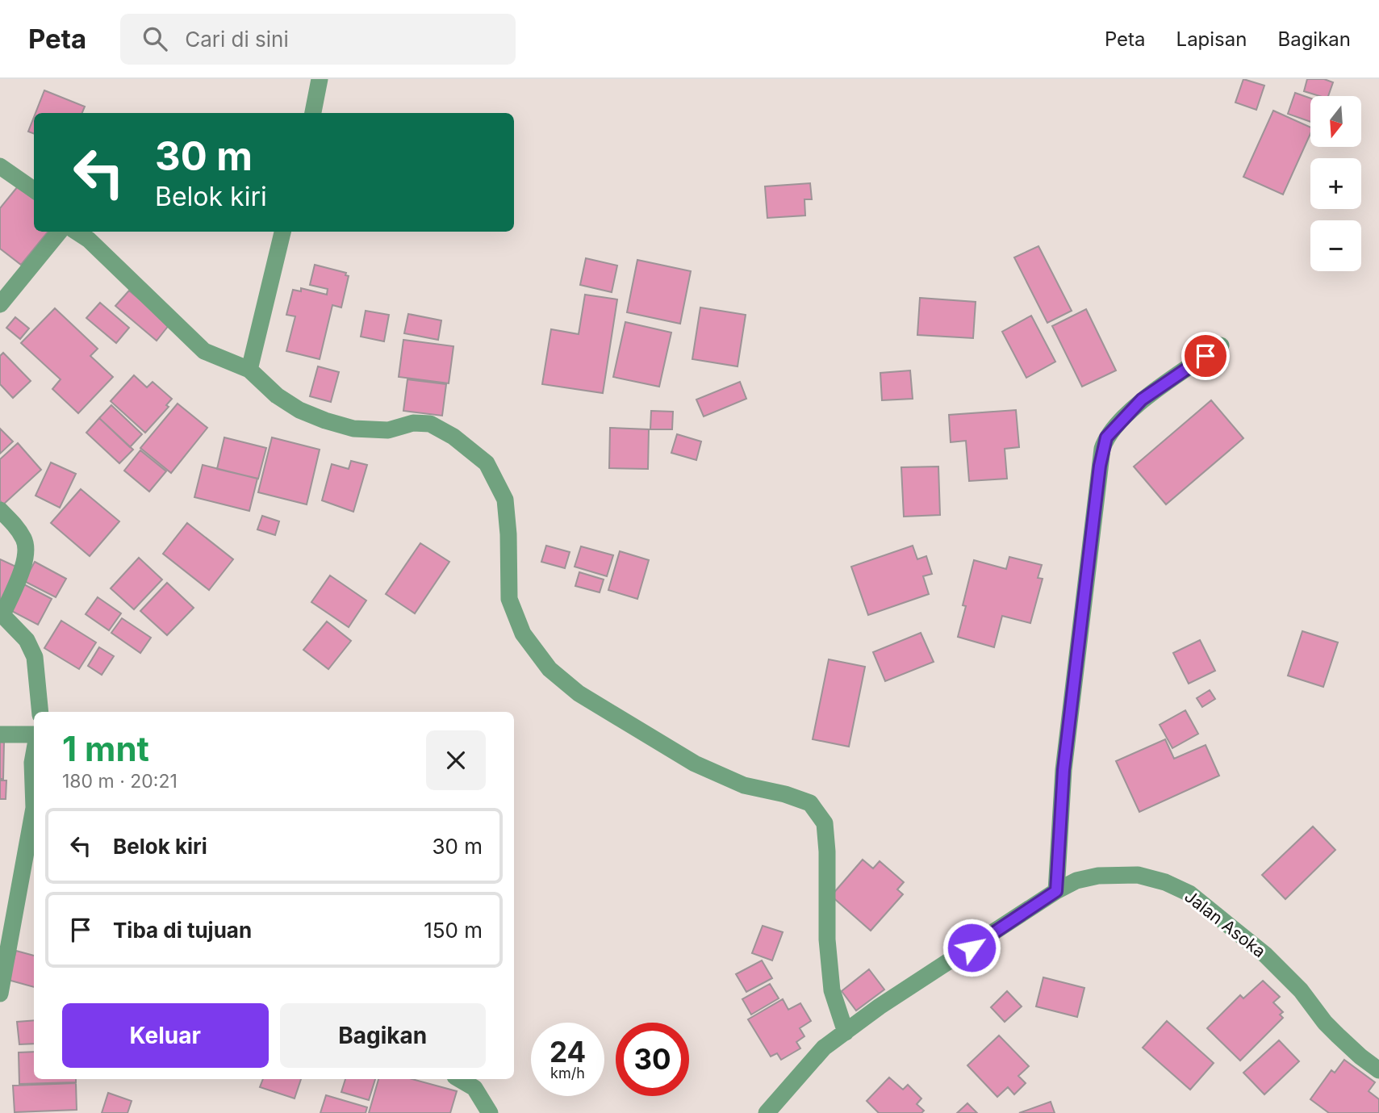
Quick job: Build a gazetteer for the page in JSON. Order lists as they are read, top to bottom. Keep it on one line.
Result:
{"streets":{"street":["Jalan Asoka"]},"north":"bottom","page":{"header":"Peta","search":"Cari di sini","nav":["Peta","Lapisan","Bagikan"],"map_buttons":["+","−"],"turn":["30 m","Belok kiri"],"heading":["1 mnt","180 m · 20:21"],"list":[{"name":"Belok kiri","value":"30 m"},{"name":"Tiba di tujuan","value":"150 m"}],"buttons":["Keluar","Bagikan"],"speed":"24 km/h","limit":"30"}}
